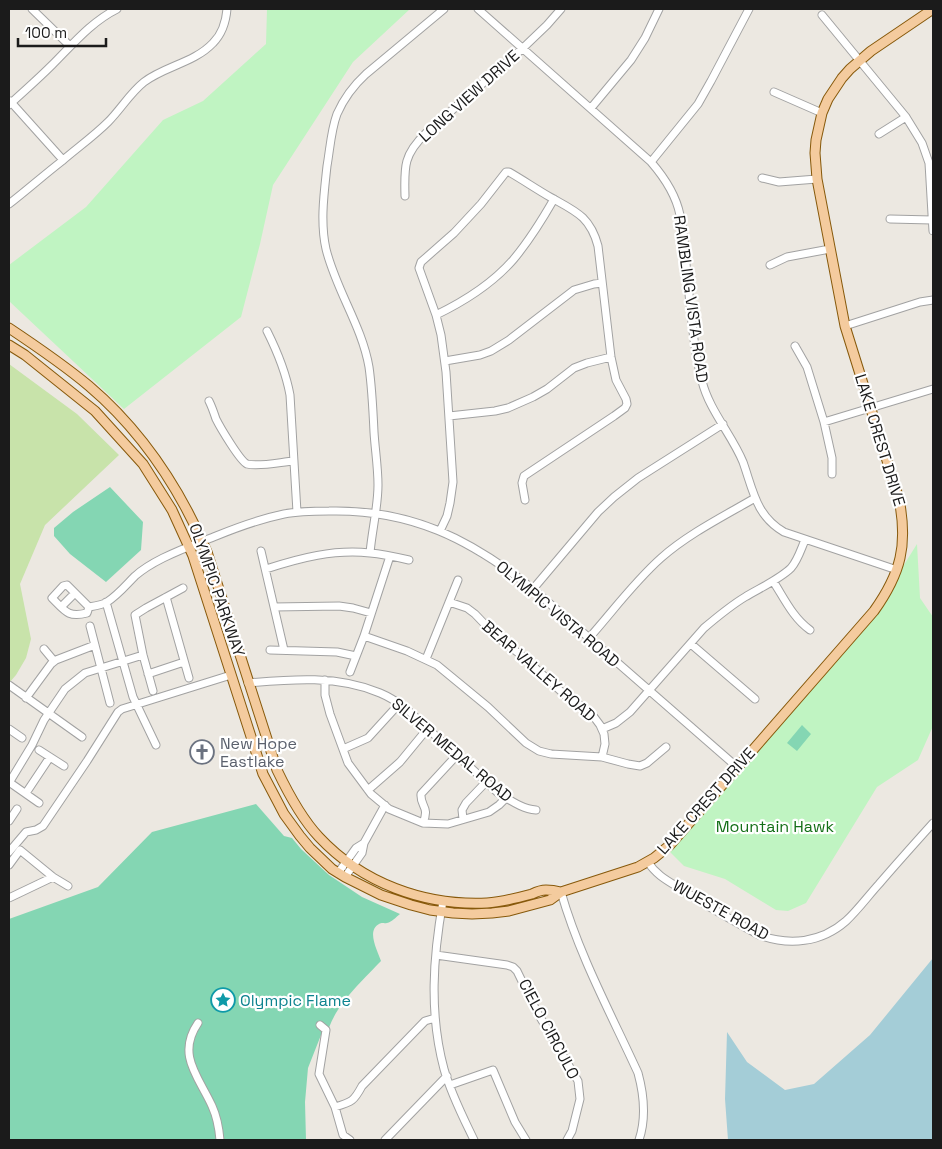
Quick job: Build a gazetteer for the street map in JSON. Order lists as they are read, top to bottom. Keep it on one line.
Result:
{"streets":{"main road":["LAKE CREST DRIVE","OLYMPIC PARKWAY"],"street":["LONG VIEW DRIVE","RAMBLING VISTA ROAD","OLYMPIC VISTA ROAD","BEAR VALLEY ROAD","SILVER MEDAL ROAD","WUESTE ROAD","CIELO CIRCULO"]},"crossings":[["LONG VIEW DRIVE","RAMBLING VISTA ROAD"],["RAMBLING VISTA ROAD","LAKE CREST DRIVE"],["LAKE CREST DRIVE","OLYMPIC PARKWAY"],["LAKE CREST DRIVE","OLYMPIC VISTA ROAD"],["LAKE CREST DRIVE","WUESTE ROAD"],["OLYMPIC PARKWAY","OLYMPIC VISTA ROAD"],["OLYMPIC PARKWAY","SILVER MEDAL ROAD"]],"parks":["Mountain Hawk"],"places":{"church":["New Hope Eastlake"],"place":["Olympic Flame"]},"scale_bar":"100 m"}
